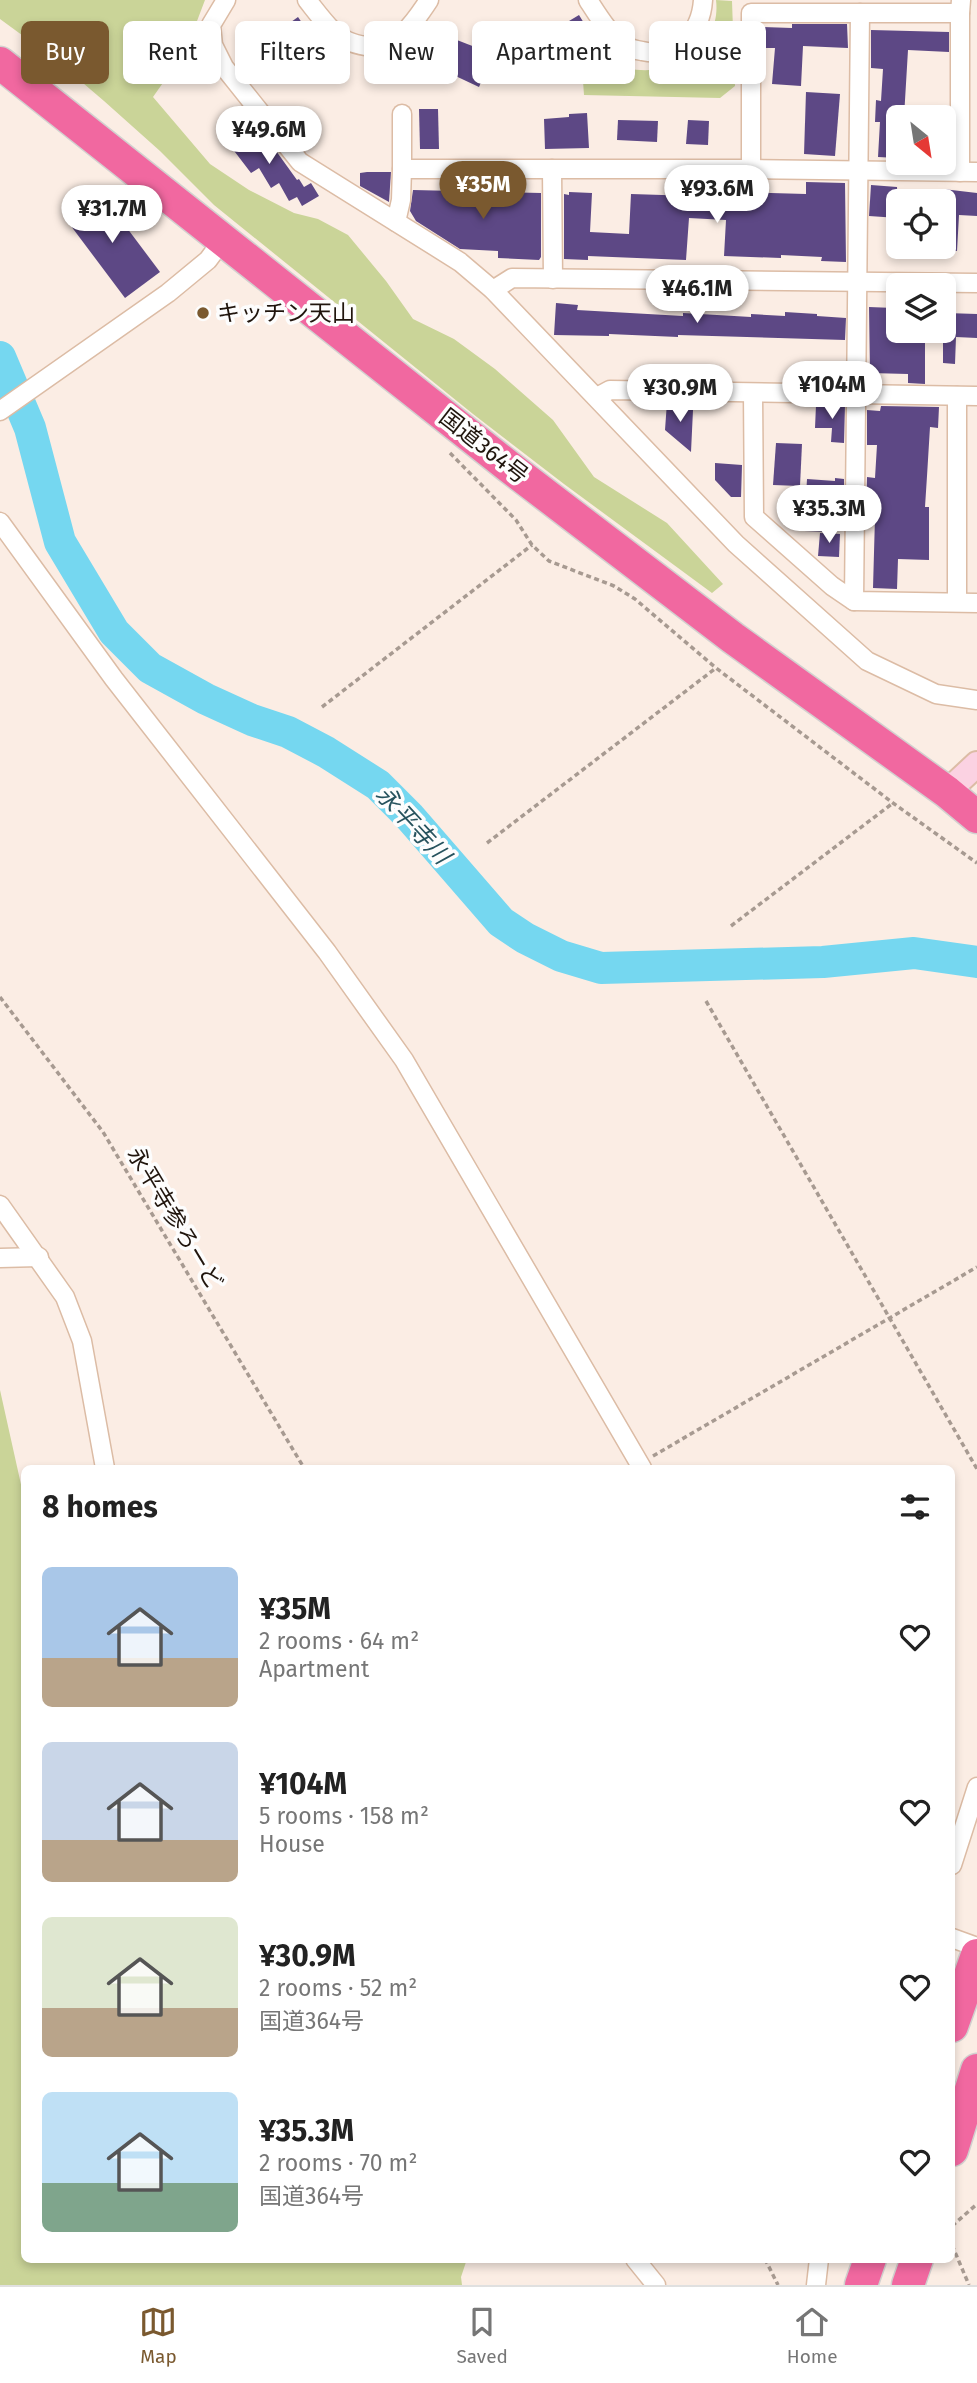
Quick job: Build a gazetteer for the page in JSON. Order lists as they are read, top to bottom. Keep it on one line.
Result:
{"streets":{"highway":["国道364号"],"path":["永平寺参ろーど"]},"water":["永平寺川"],"places":["キッチン天山"],"north":"bottom right","page":{"chip":["Buy","Rent","Filters","New","Apartment","House"],"price":["¥49.6M","¥35M","¥93.6M","¥31.7M","¥46.1M","¥104M","¥30.9M","¥35.3M"],"heading":"8 homes","list":[{"name":"¥35M","note":"2 rooms · 64 m² · Apartment"},{"name":"¥104M","note":"5 rooms · 158 m² · House"},{"name":"¥30.9M","note":"2 rooms · 52 m² · 国道364号"},{"name":"¥35.3M","note":"2 rooms · 70 m² · 国道364号"}],"tabs":["Map","Saved","Home"]}}
